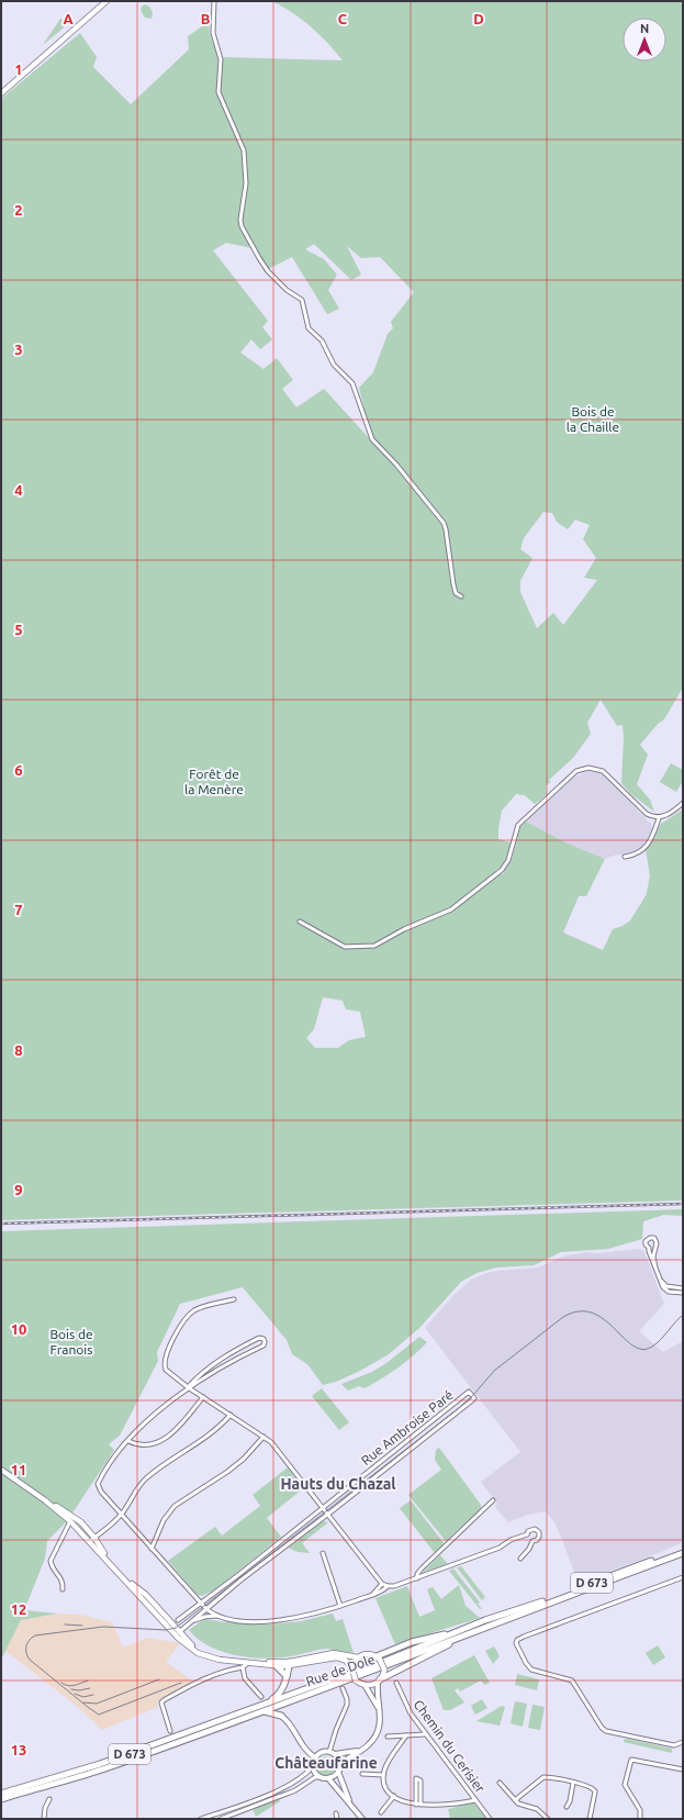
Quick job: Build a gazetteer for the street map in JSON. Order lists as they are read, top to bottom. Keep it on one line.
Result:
{"streets":{"main road":["D 673","Rue de Dole"],"street":["Rue Ambroise Paré","Chemin du Cerisier"]},"districts":["Hauts du Chazal","Châteaufarine"],"parks":["Bois de la Chaille","Forêt de la Menère","Bois de Franois"],"north":"top","grid":{"columns":["A","B","C","D"],"rows":["1","2","3","4","5","6","7","8","9","10","11","12","13"]}}
